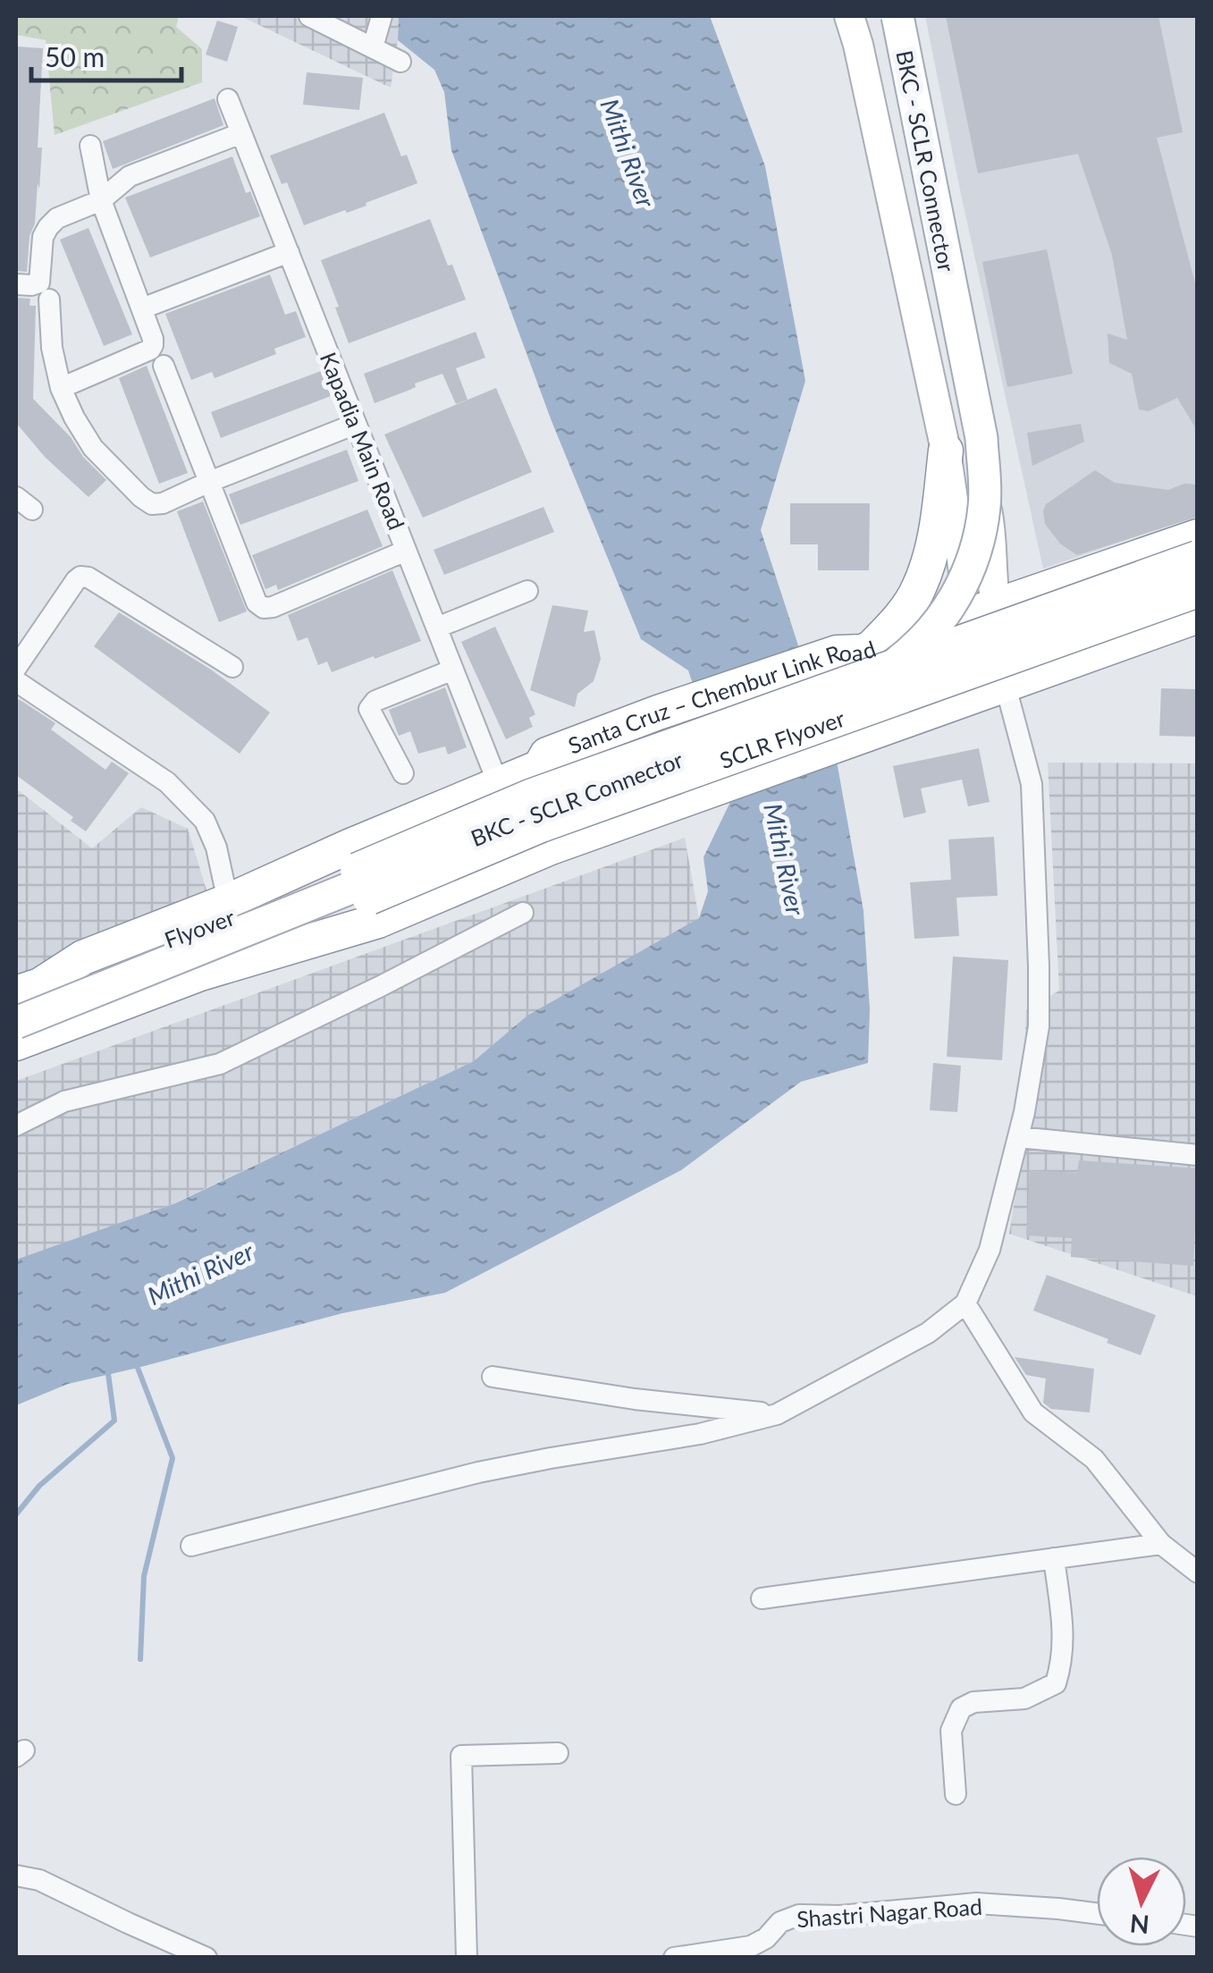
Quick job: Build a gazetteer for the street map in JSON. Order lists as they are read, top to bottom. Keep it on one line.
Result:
{"streets":{"highway":["Santa Cruz – Chembur Link Road","SCLR Flyover","Flyover"],"main road":["BKC - SCLR Connector"],"street":["Kapadia Main Road","Shastri Nagar Road"]},"crossings":[["Kapadia Main Road","Santa Cruz – Chembur Link Road"],["Santa Cruz – Chembur Link Road","Flyover"],["SCLR Flyover","Flyover"]],"water":["Mithi River"],"scale_bar":"50 m","north":"bottom"}
